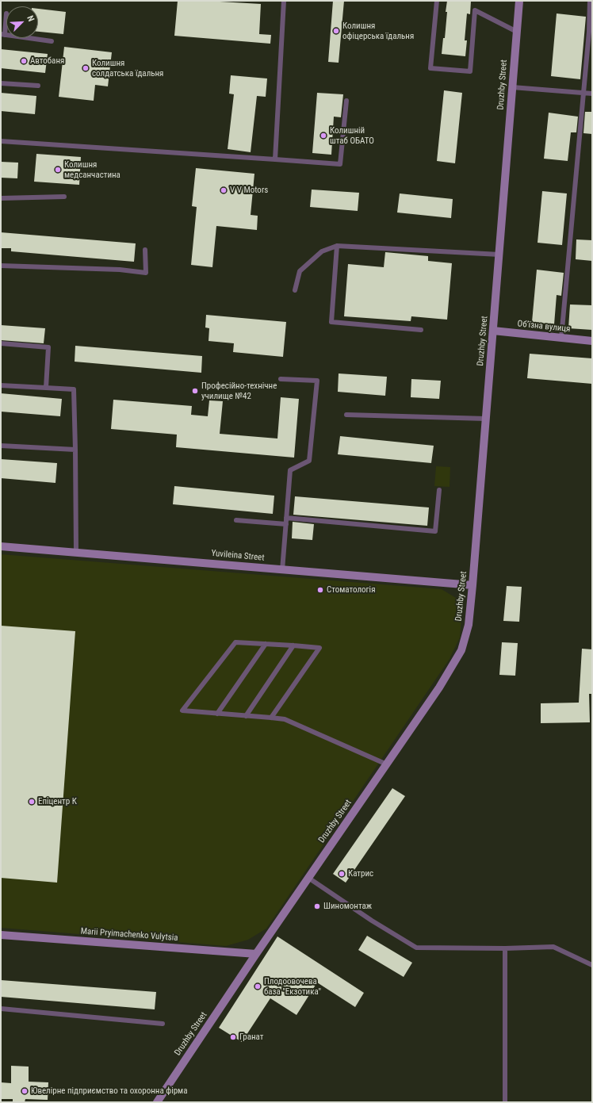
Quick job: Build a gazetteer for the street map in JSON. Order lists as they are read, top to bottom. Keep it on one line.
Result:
{"streets":{"street":["Druzhby Street","Об’їзна вулиця","Yuvileina Street","Marii Pryimachenko Vulytsia"]},"crossings":[["Druzhby Street","Об’їзна вулиця"],["Druzhby Street","Yuvileina Street"],["Druzhby Street","Marii Pryimachenko Vulytsia"]],"places":["Колишня офіцерська їдальня","Автобаня","Колишня солдатська їдальня","Колишній штаб ОБАТО","Колишня медсанчастина","V V Motors","Професійно-технічне училище №42","Стоматологія","Епіцентр К","Катрис","Шиномонтаж","Плодоовочева база \"Екзотика\"","Гранат","Ювелірне підприємство та охоронна фірма"],"north":"top right"}
